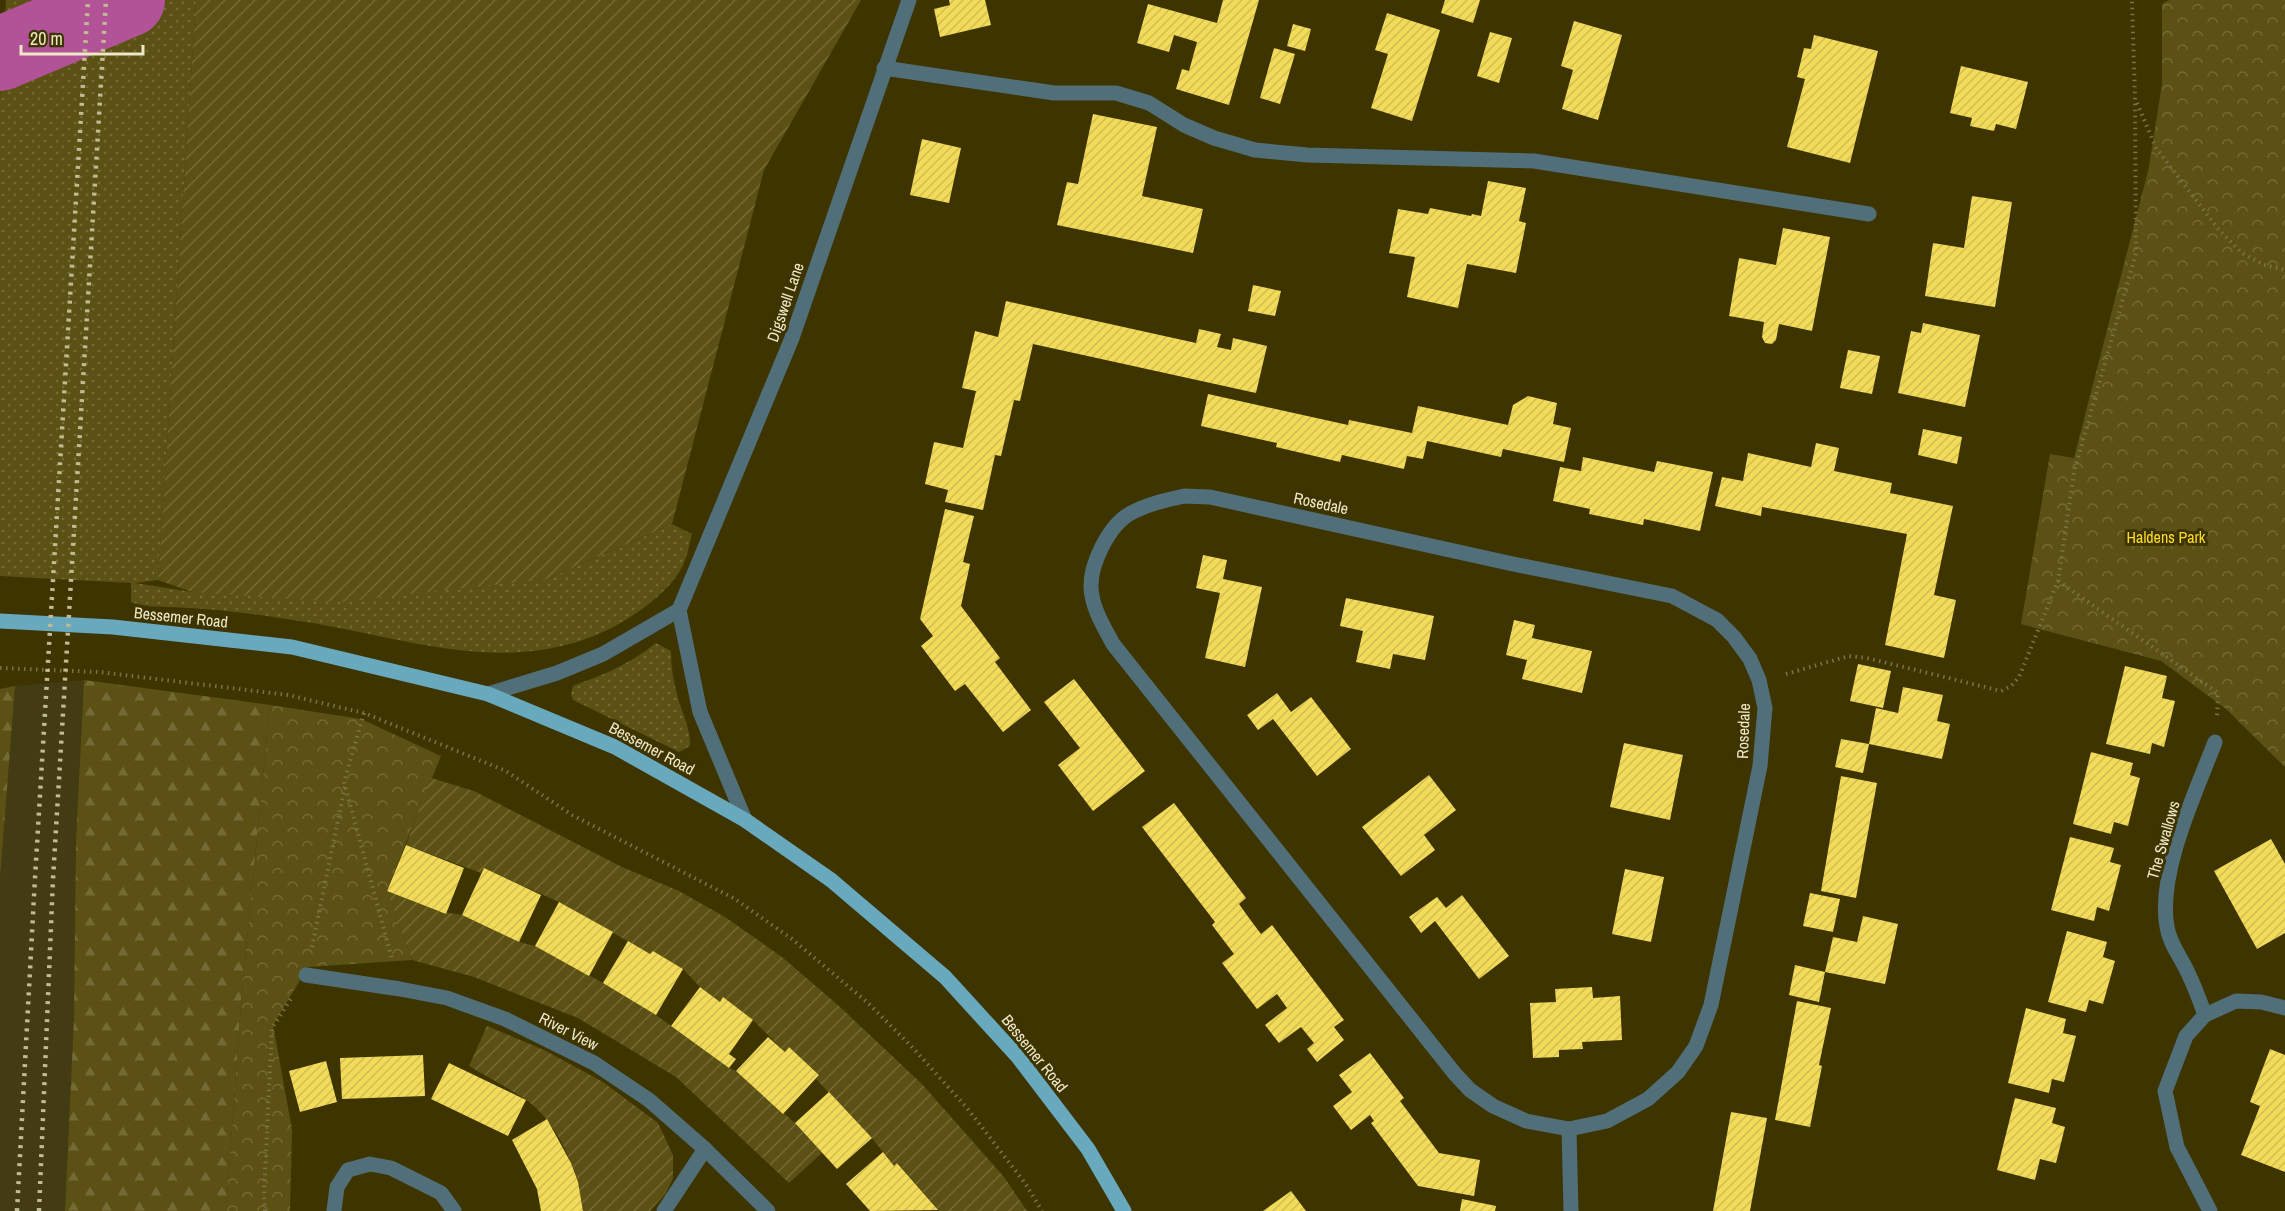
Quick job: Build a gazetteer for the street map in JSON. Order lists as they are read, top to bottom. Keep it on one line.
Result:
{"streets":{"main road":["Bessemer Road"],"street":["Digswell Lane","Rosedale","The Swallows","River View"]},"parks":["Haldens Park"],"scale_bar":"20 m"}
